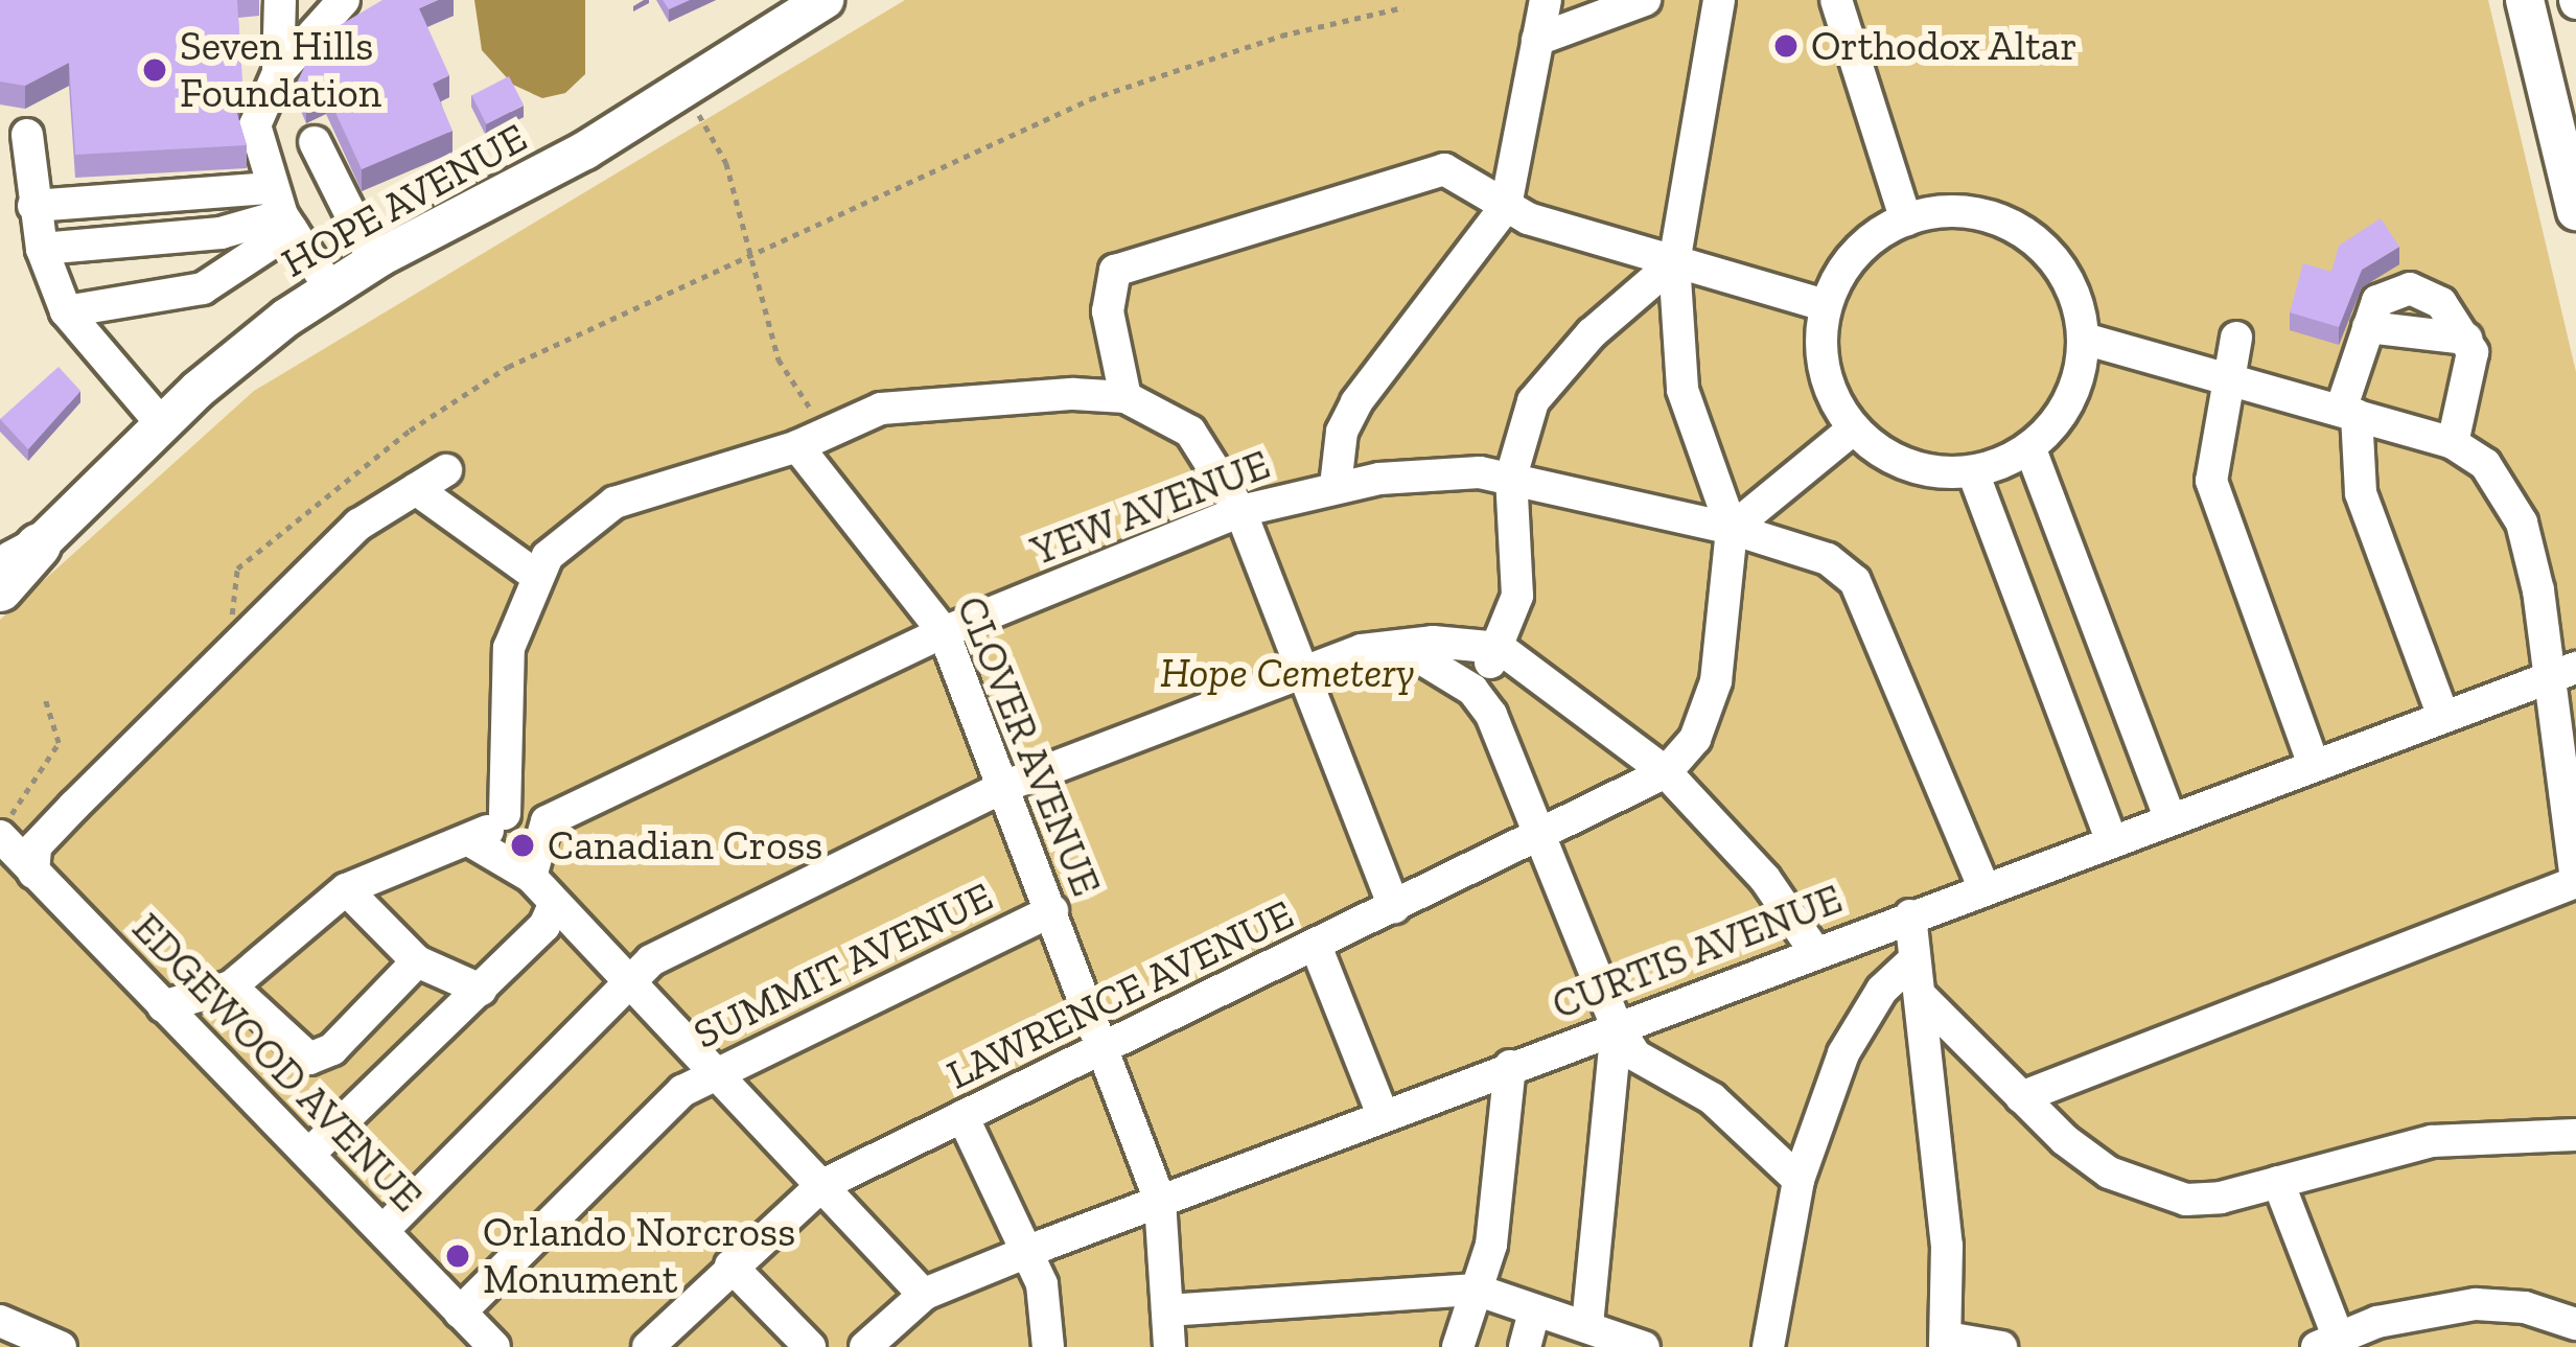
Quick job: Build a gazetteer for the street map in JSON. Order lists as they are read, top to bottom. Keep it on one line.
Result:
{"streets":{"main road":["HOPE AVENUE"],"lane":["YEW AVENUE","CLOVER AVENUE","CURTIS AVENUE","SUMMIT AVENUE","LAWRENCE AVENUE","EDGEWOOD AVENUE"]},"crossings":[["YEW AVENUE","CLOVER AVENUE"],["YEW AVENUE","CURTIS AVENUE"],["CLOVER AVENUE","CURTIS AVENUE"],["CLOVER AVENUE","SUMMIT AVENUE"],["CLOVER AVENUE","LAWRENCE AVENUE"],["SUMMIT AVENUE","EDGEWOOD AVENUE"]],"parks":["Hope Cemetery"],"places":["Orthodox Altar","Seven Hills Foundation","Canadian Cross","Orlando Norcross Monument"]}
